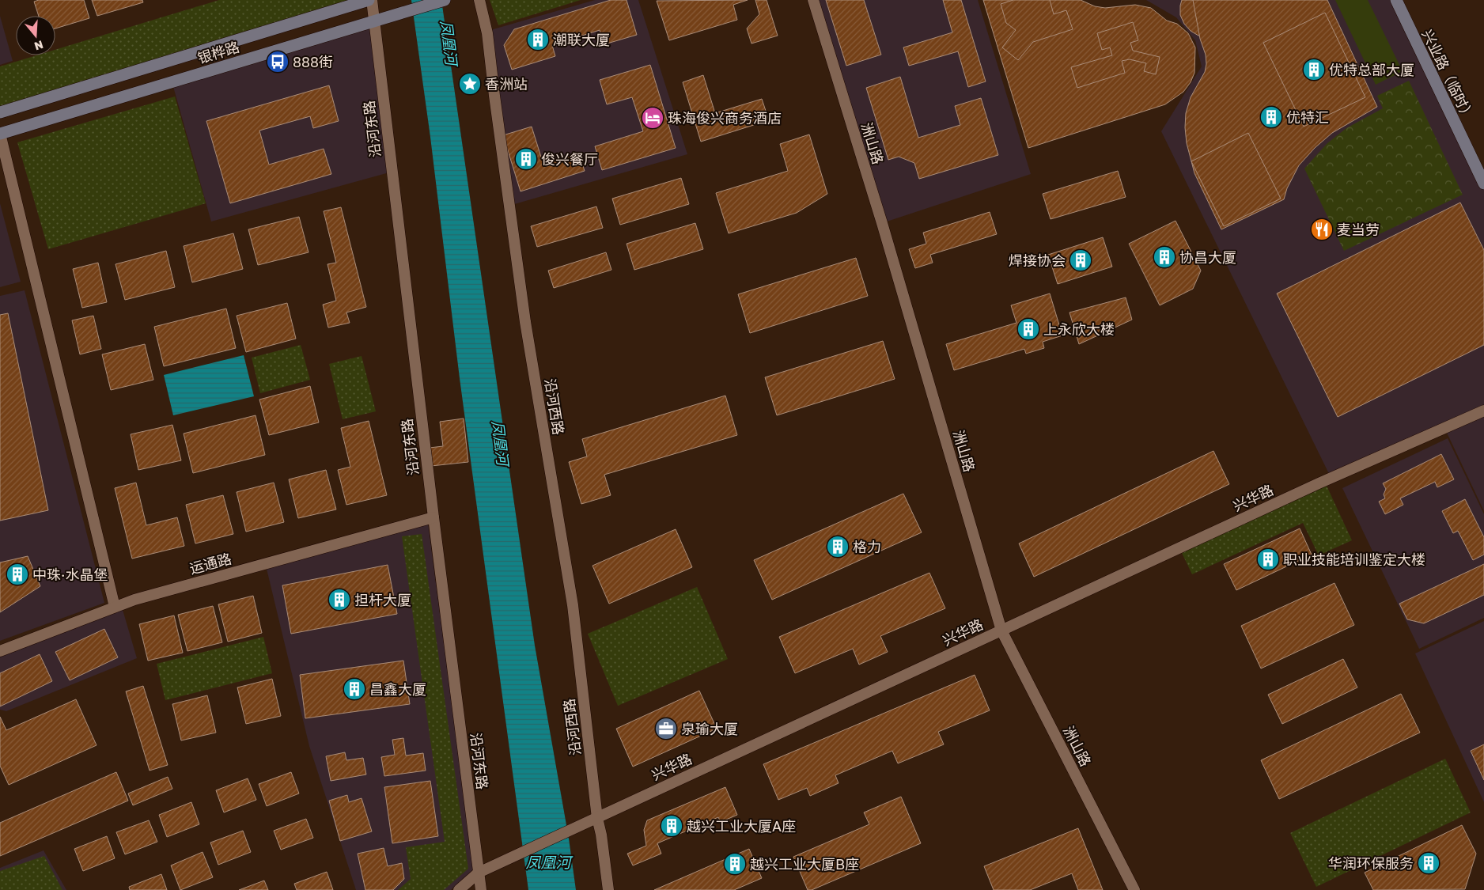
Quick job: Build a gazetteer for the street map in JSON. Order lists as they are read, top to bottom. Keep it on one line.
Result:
{"streets":{"main road":["银桦路","兴业路（临时）"],"street":["沿河东路","洲山路","沿河西路","兴华路","运通路"]},"crossings":[["银桦路","沿河东路"],["沿河东路","兴华路"],["沿河东路","运通路"],["洲山路","兴华路"],["沿河西路","兴华路"]],"water":["凤凰河"],"places":{"building":["潮联大厦","优特总部大厦","优特汇","俊兴餐厅","协昌大厦","焊接协会","上永欣大楼","格力","职业技能培训鉴定大楼","中珠·水晶堡","担杆大厦","昌鑫大厦","越兴工业大厦A座","华润环保服务","越兴工业大厦B座"],"bus stop":["888街"],"place":["香洲站"],"hotel":["珠海俊兴商务酒店"],"restaurant":["麦当劳"],"office":["泉瑜大厦"]},"north":"bottom"}
